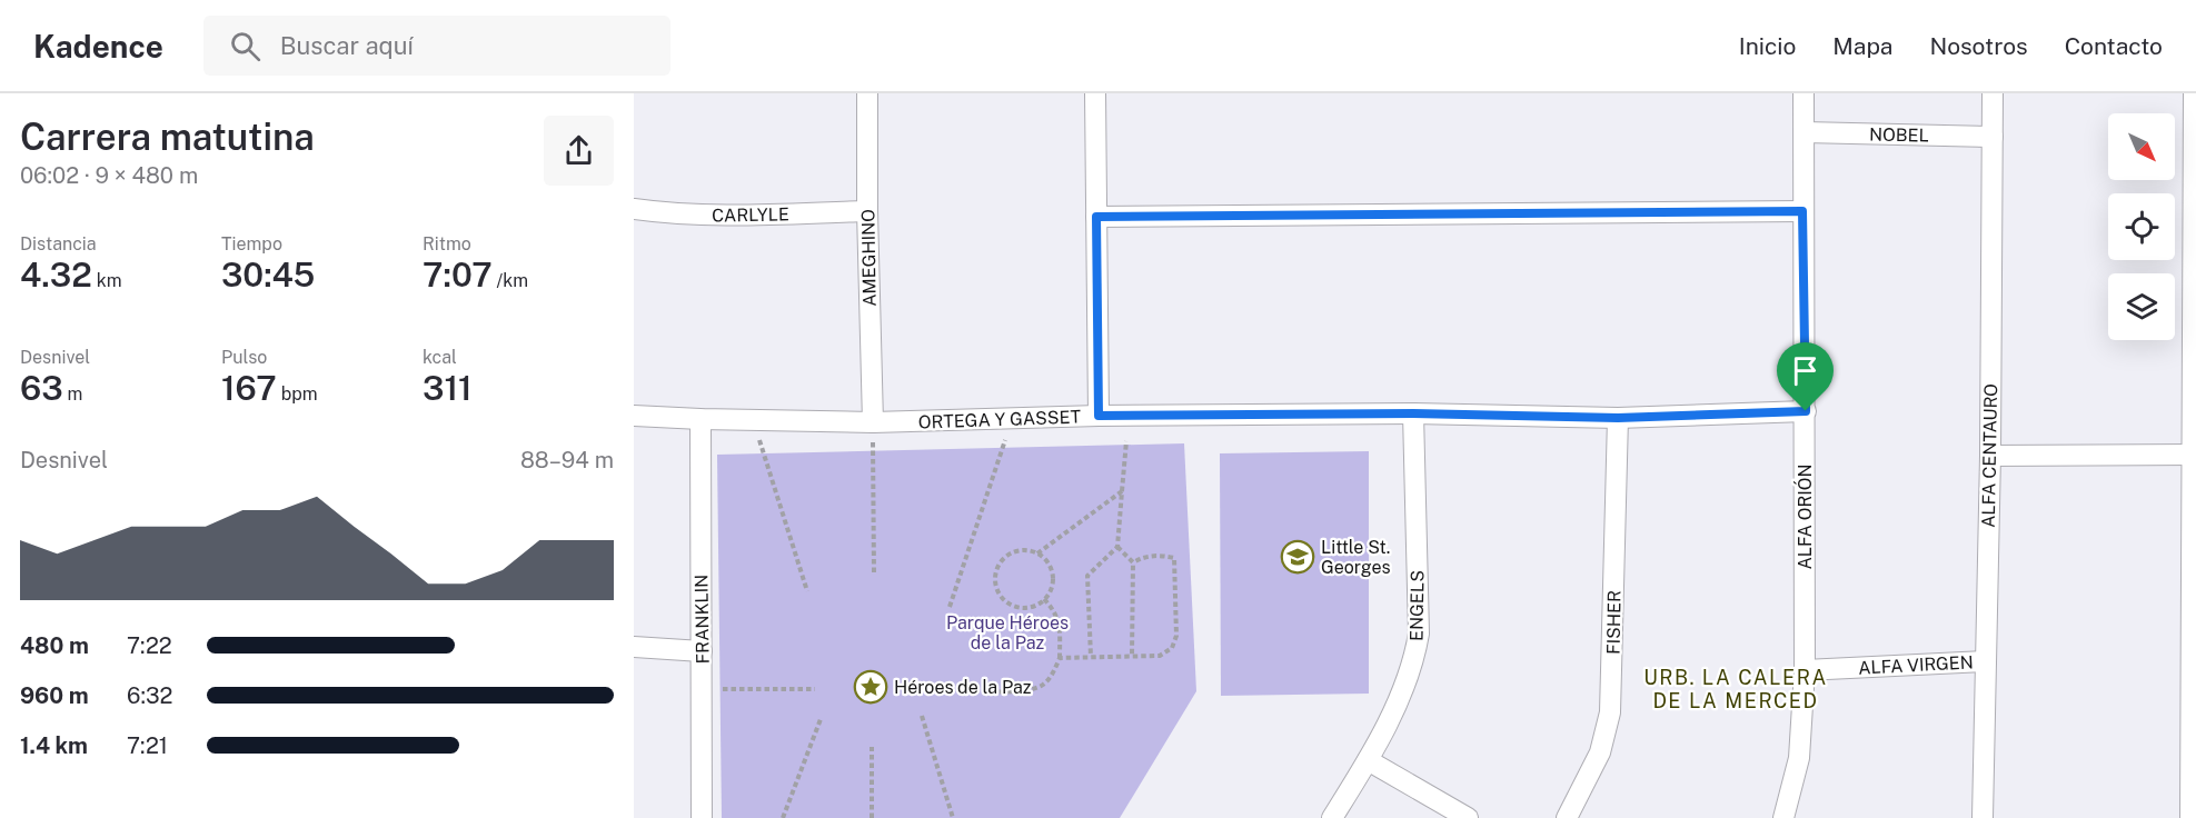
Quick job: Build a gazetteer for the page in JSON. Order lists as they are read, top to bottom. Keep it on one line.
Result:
{"streets":{"street":["NOBEL","CARLYLE","AMEGHINO","ORTEGA Y GASSET","ALFA CENTAURO","ALFA ORIÓN","ENGELS","FRANKLIN","FISHER","ALFA VIRGEN"]},"crossings":[["NOBEL","ALFA CENTAURO"],["NOBEL","ALFA ORIÓN"],["CARLYLE","AMEGHINO"],["AMEGHINO","ORTEGA Y GASSET"],["ORTEGA Y GASSET","ALFA ORIÓN"],["ORTEGA Y GASSET","ENGELS"],["ORTEGA Y GASSET","FRANKLIN"],["ORTEGA Y GASSET","FISHER"],["ALFA CENTAURO","ALFA VIRGEN"],["ALFA ORIÓN","ALFA VIRGEN"]],"districts":["URB. LA CALERA DE LA MERCED"],"parks":["Parque Héroes de la Paz"],"places":{"school or university":["Little St. Georges"],"place":["Héroes de la Paz"]},"north":"bottom right","page":{"header":"Kadence","search":"Buscar aquí","nav":["Inicio","Mapa","Nosotros","Contacto"],"heading":["Carrera matutina","06:02 · 9 × 480 m"],"stats":[["Distancia","4.32 km"],["Tiempo","30:45"],["Ritmo","7:07 /km"],["Desnivel","63 m"],["Pulso","167 bpm"],["kcal","311"]],"chart":["Desnivel","88–94 m"],"list":[{"name":"480 m","note":"7:22"},{"name":"960 m","note":"6:32"},{"name":"1.4 km","note":"7:21"}]}}
